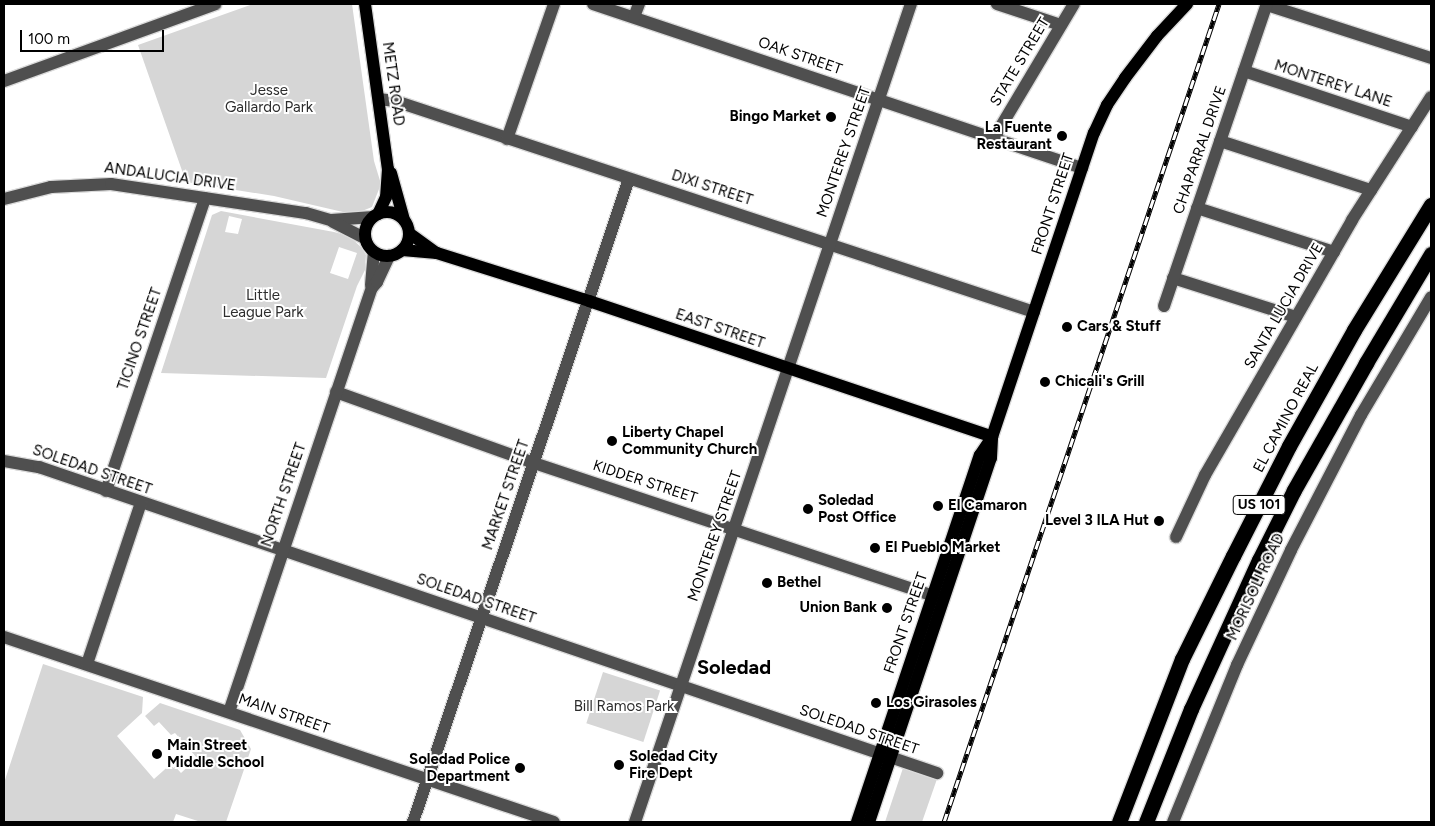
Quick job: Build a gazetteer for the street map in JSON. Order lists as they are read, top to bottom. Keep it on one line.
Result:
{"streets":{"highway":["EL CAMINO REAL","US 101"],"main road":["METZ ROAD","FRONT STREET","EAST STREET"],"street":["OAK STREET","STATE STREET","MONTEREY LANE","CHAPARRAL DRIVE","MONTEREY STREET","ANDALUCIA DRIVE","DIXI STREET","SANTA LUCIA DRIVE","TICINO STREET","SOLEDAD STREET","KIDDER STREET","NORTH STREET","MARKET STREET","MORISOLI ROAD","MAIN STREET"]},"crossings":[["OAK STREET","STATE STREET"],["OAK STREET","MONTEREY STREET"],["OAK STREET","FRONT STREET"],["METZ ROAD","ANDALUCIA DRIVE"],["METZ ROAD","DIXI STREET"],["METZ ROAD","EAST STREET"],["METZ ROAD","NORTH STREET"],["MONTEREY LANE","CHAPARRAL DRIVE"],["MONTEREY LANE","SANTA LUCIA DRIVE"],["MONTEREY STREET","DIXI STREET"],["MONTEREY STREET","EAST STREET"],["MONTEREY STREET","SOLEDAD STREET"],["MONTEREY STREET","KIDDER STREET"],["ANDALUCIA DRIVE","EAST STREET"],["ANDALUCIA DRIVE","TICINO STREET"],["ANDALUCIA DRIVE","NORTH STREET"],["DIXI STREET","FRONT STREET"],["DIXI STREET","MARKET STREET"],["FRONT STREET","EAST STREET"],["FRONT STREET","SOLEDAD STREET"],["FRONT STREET","KIDDER STREET"],["EAST STREET","NORTH STREET"],["EAST STREET","MARKET STREET"],["TICINO STREET","SOLEDAD STREET"],["SOLEDAD STREET","NORTH STREET"],["SOLEDAD STREET","MARKET STREET"],["KIDDER STREET","NORTH STREET"],["KIDDER STREET","MARKET STREET"],["NORTH STREET","MAIN STREET"],["MARKET STREET","MAIN STREET"]],"districts":["Soledad"],"parks":["Jesse Gallardo Park","Little League Park","Bill Ramos Park"],"places":["Bingo Market","La Fuente Restaurant","Cars & Stuff","Chicali's Grill","Liberty Chapel Community Church","El Camaron","Soledad Post Office","Level 3 ILA Hut","El Pueblo Market","Bethel","Union Bank","Los Girasoles","Main Street Middle School","Soledad City Fire Dept","Soledad Police Department"],"scale_bar":"100 m"}
